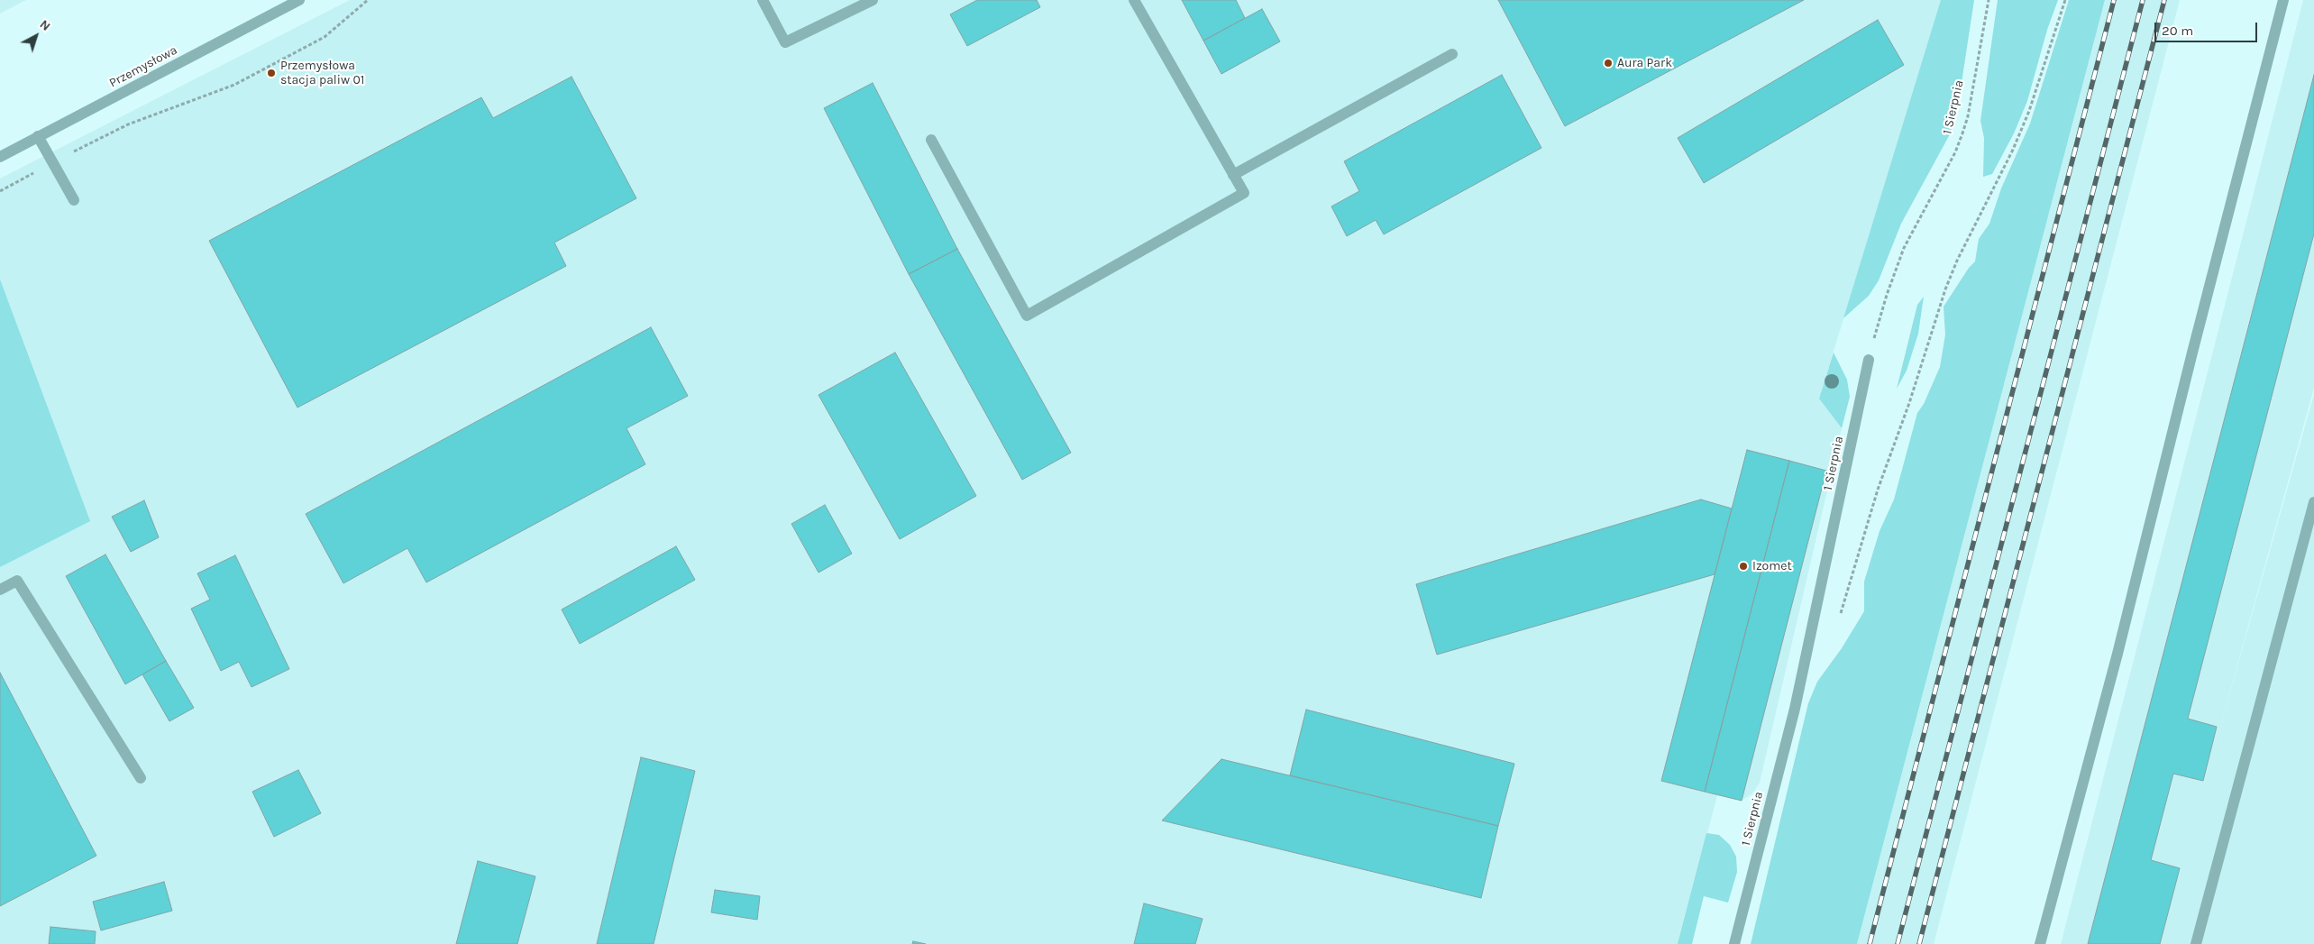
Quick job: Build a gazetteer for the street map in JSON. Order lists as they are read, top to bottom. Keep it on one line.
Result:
{"streets":{"street":["Przemysłowa","1 Sierpnia"]},"places":["Aura Park","Przemysłowa stacja paliw 01","Izomet"],"scale_bar":"20 m","north":"top right"}
